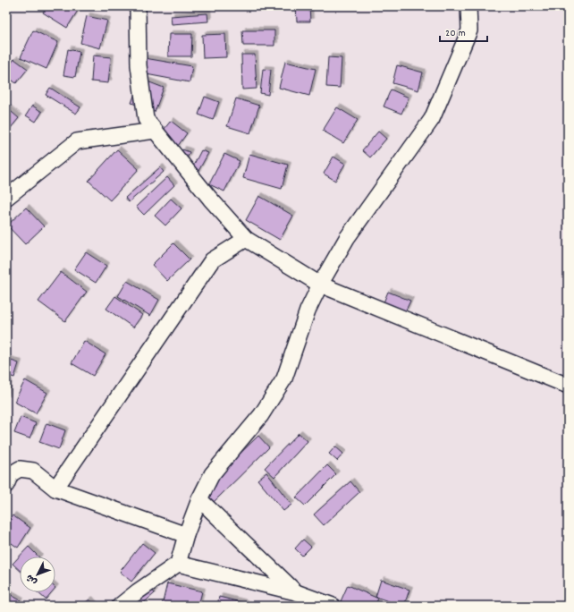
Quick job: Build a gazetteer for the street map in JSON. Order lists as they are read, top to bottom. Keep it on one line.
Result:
{"scale_bar":"20 m","north":"bottom left"}
